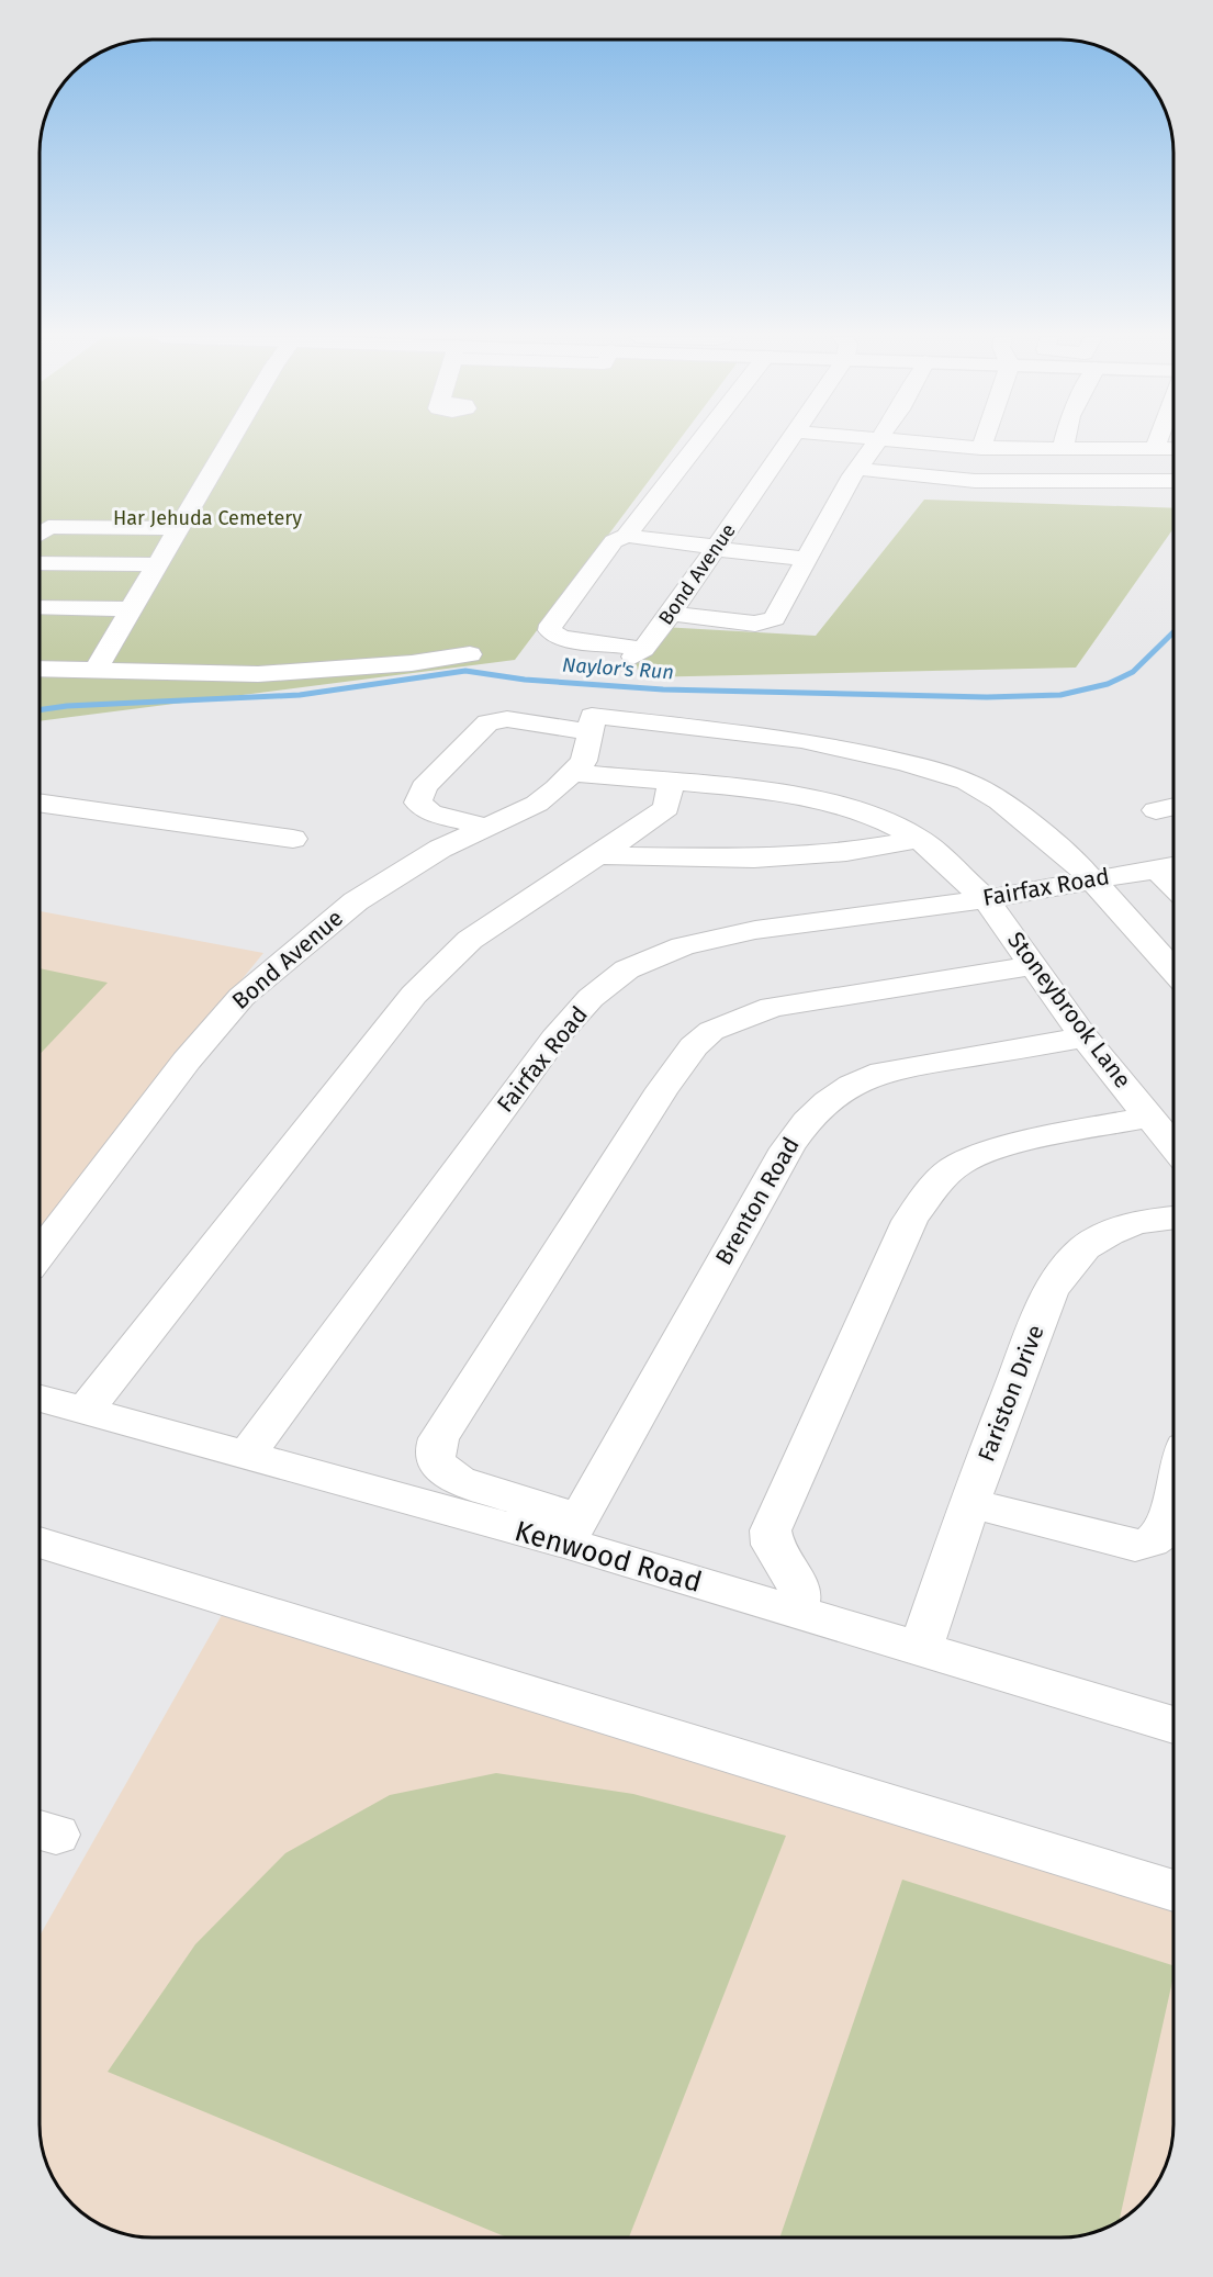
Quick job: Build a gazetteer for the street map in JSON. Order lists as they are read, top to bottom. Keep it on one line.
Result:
{"streets":{"street":["Bond Avenue","Fairfax Road","Stoneybrook Lane","Brenton Road","Fariston Drive","Kenwood Road"]},"crossings":[["Bond Avenue","Stoneybrook Lane"],["Fairfax Road","Stoneybrook Lane"],["Fairfax Road","Kenwood Road"],["Stoneybrook Lane","Brenton Road"],["Brenton Road","Kenwood Road"],["Fariston Drive","Kenwood Road"]],"water":["Naylor's Run"],"parks":["Har Jehuda Cemetery"]}
